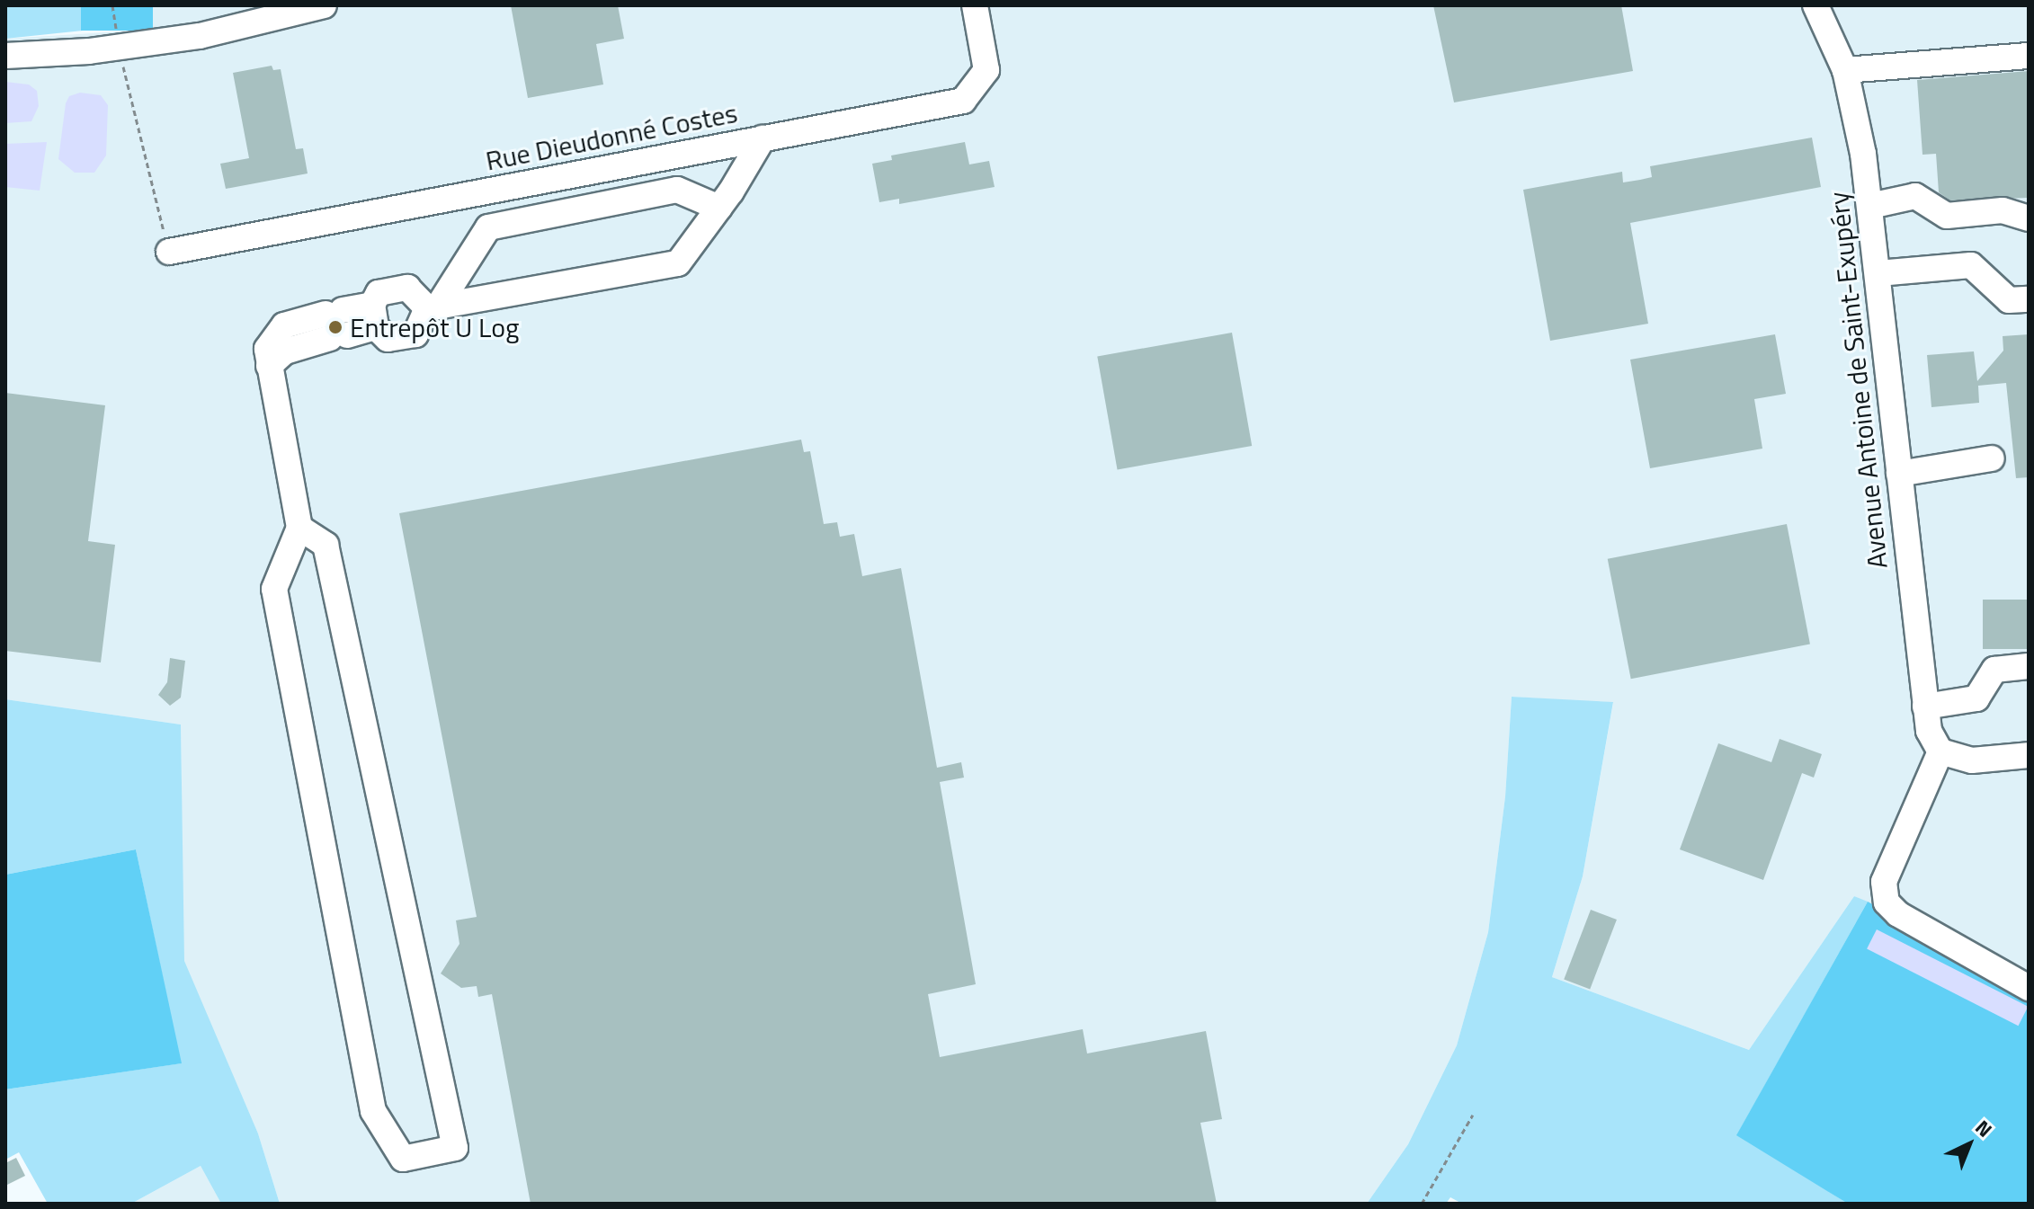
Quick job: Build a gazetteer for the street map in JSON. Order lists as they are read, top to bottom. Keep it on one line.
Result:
{"streets":{"street":["Rue Dieudonné Costes","Avenue Antoine de Saint-Exupéry"]},"places":["Entrepôt U Log"],"north":"top right"}
